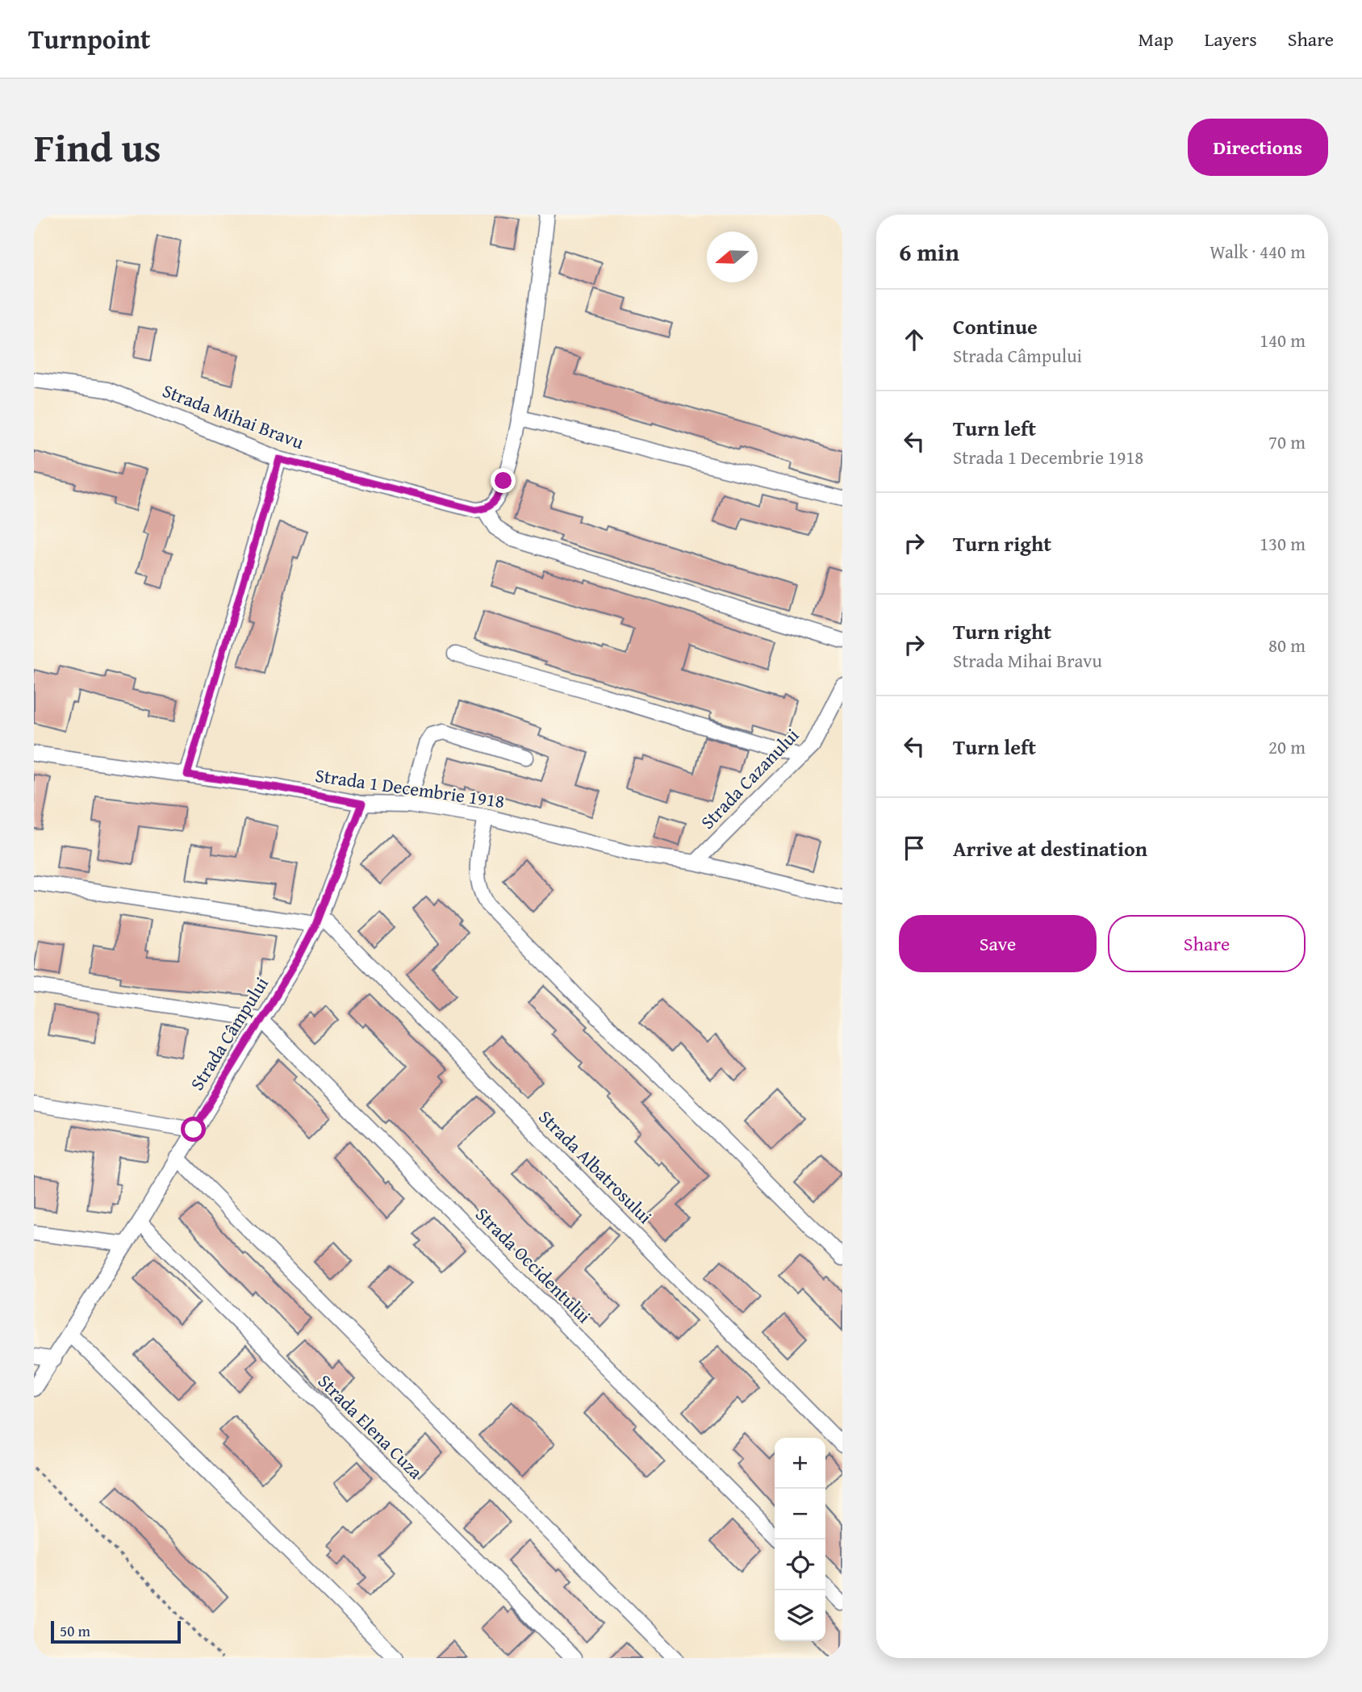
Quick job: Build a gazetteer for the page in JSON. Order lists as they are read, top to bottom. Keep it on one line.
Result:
{"streets":{"street":["Strada Mihai Bravu","Strada Cazanului","Strada 1 Decembrie 1918","Strada Câmpului","Strada Albatrosului","Strada Occidentului","Strada Elena Cuza"]},"crossings":[["Strada Cazanului","Strada 1 Decembrie 1918"],["Strada 1 Decembrie 1918","Strada Câmpului"],["Strada Câmpului","Strada Albatrosului"],["Strada Câmpului","Strada Occidentului"],["Strada Câmpului","Strada Elena Cuza"]],"scale_bar":"50 m","north":"left","page":{"header":"Turnpoint","nav":["Map","Layers","Share"],"title":"Find us","buttons":["Directions",["Save","Share"]],"heading":["6 min","Walk · 440 m"],"list":[["Continue","Strada Câmpului","140 m"],["Turn left","Strada 1 Decembrie 1918","70 m"],["Turn right","130 m"],["Turn right","Strada Mihai Bravu","80 m"],["Turn left","20 m"],"Arrive at destination"],"map_buttons":["+","−"],"scale":"50 m"}}
